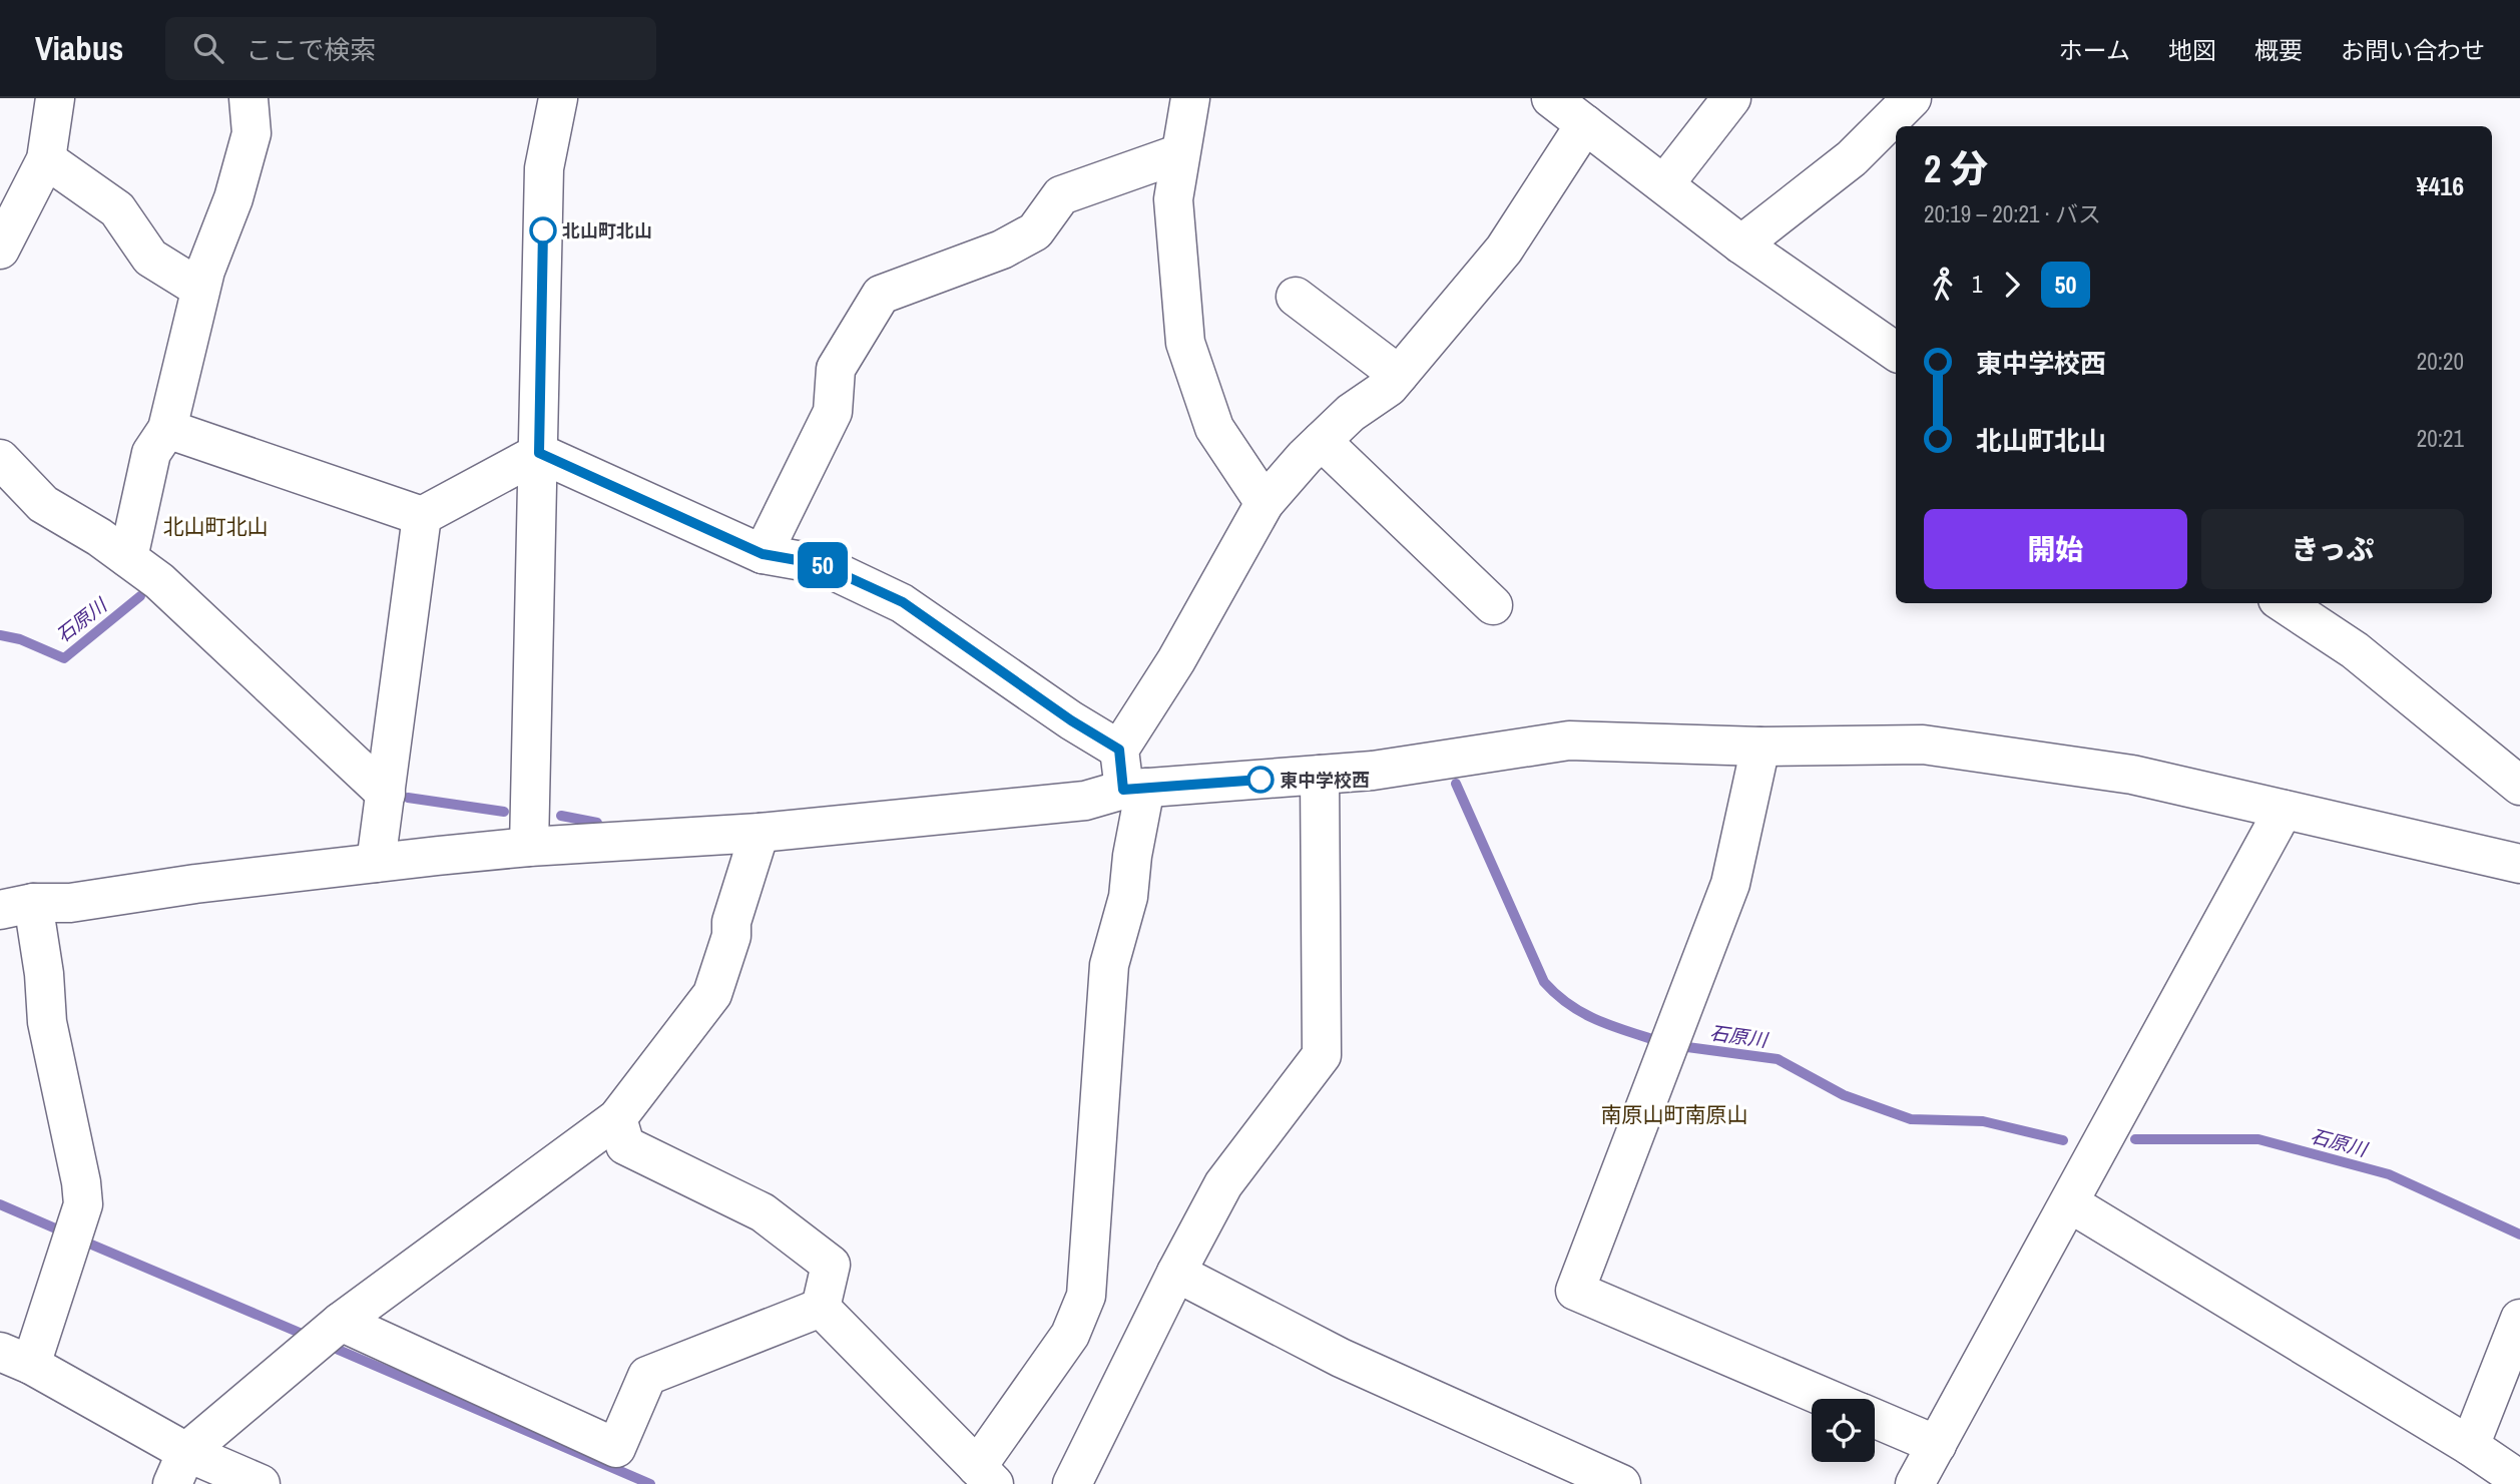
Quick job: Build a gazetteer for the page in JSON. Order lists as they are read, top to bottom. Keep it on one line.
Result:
{"districts":["北山町北山","南原山町南原山"],"water":["石原川"],"places":["北山町北山","東中学校西"],"lines":["bus line 50"],"page":{"header":"Viabus","search":"ここで検索","nav":["ホーム","地図","概要","お問い合わせ"],"on_map":"50","heading":["2 分","20:19 – 20:21 · バス","¥416"],"legs":["1","50"],"list":[{"name":"東中学校西","value":"20:20"},{"name":"北山町北山","value":"20:21"}],"buttons":["開始","きっぷ"]}}
